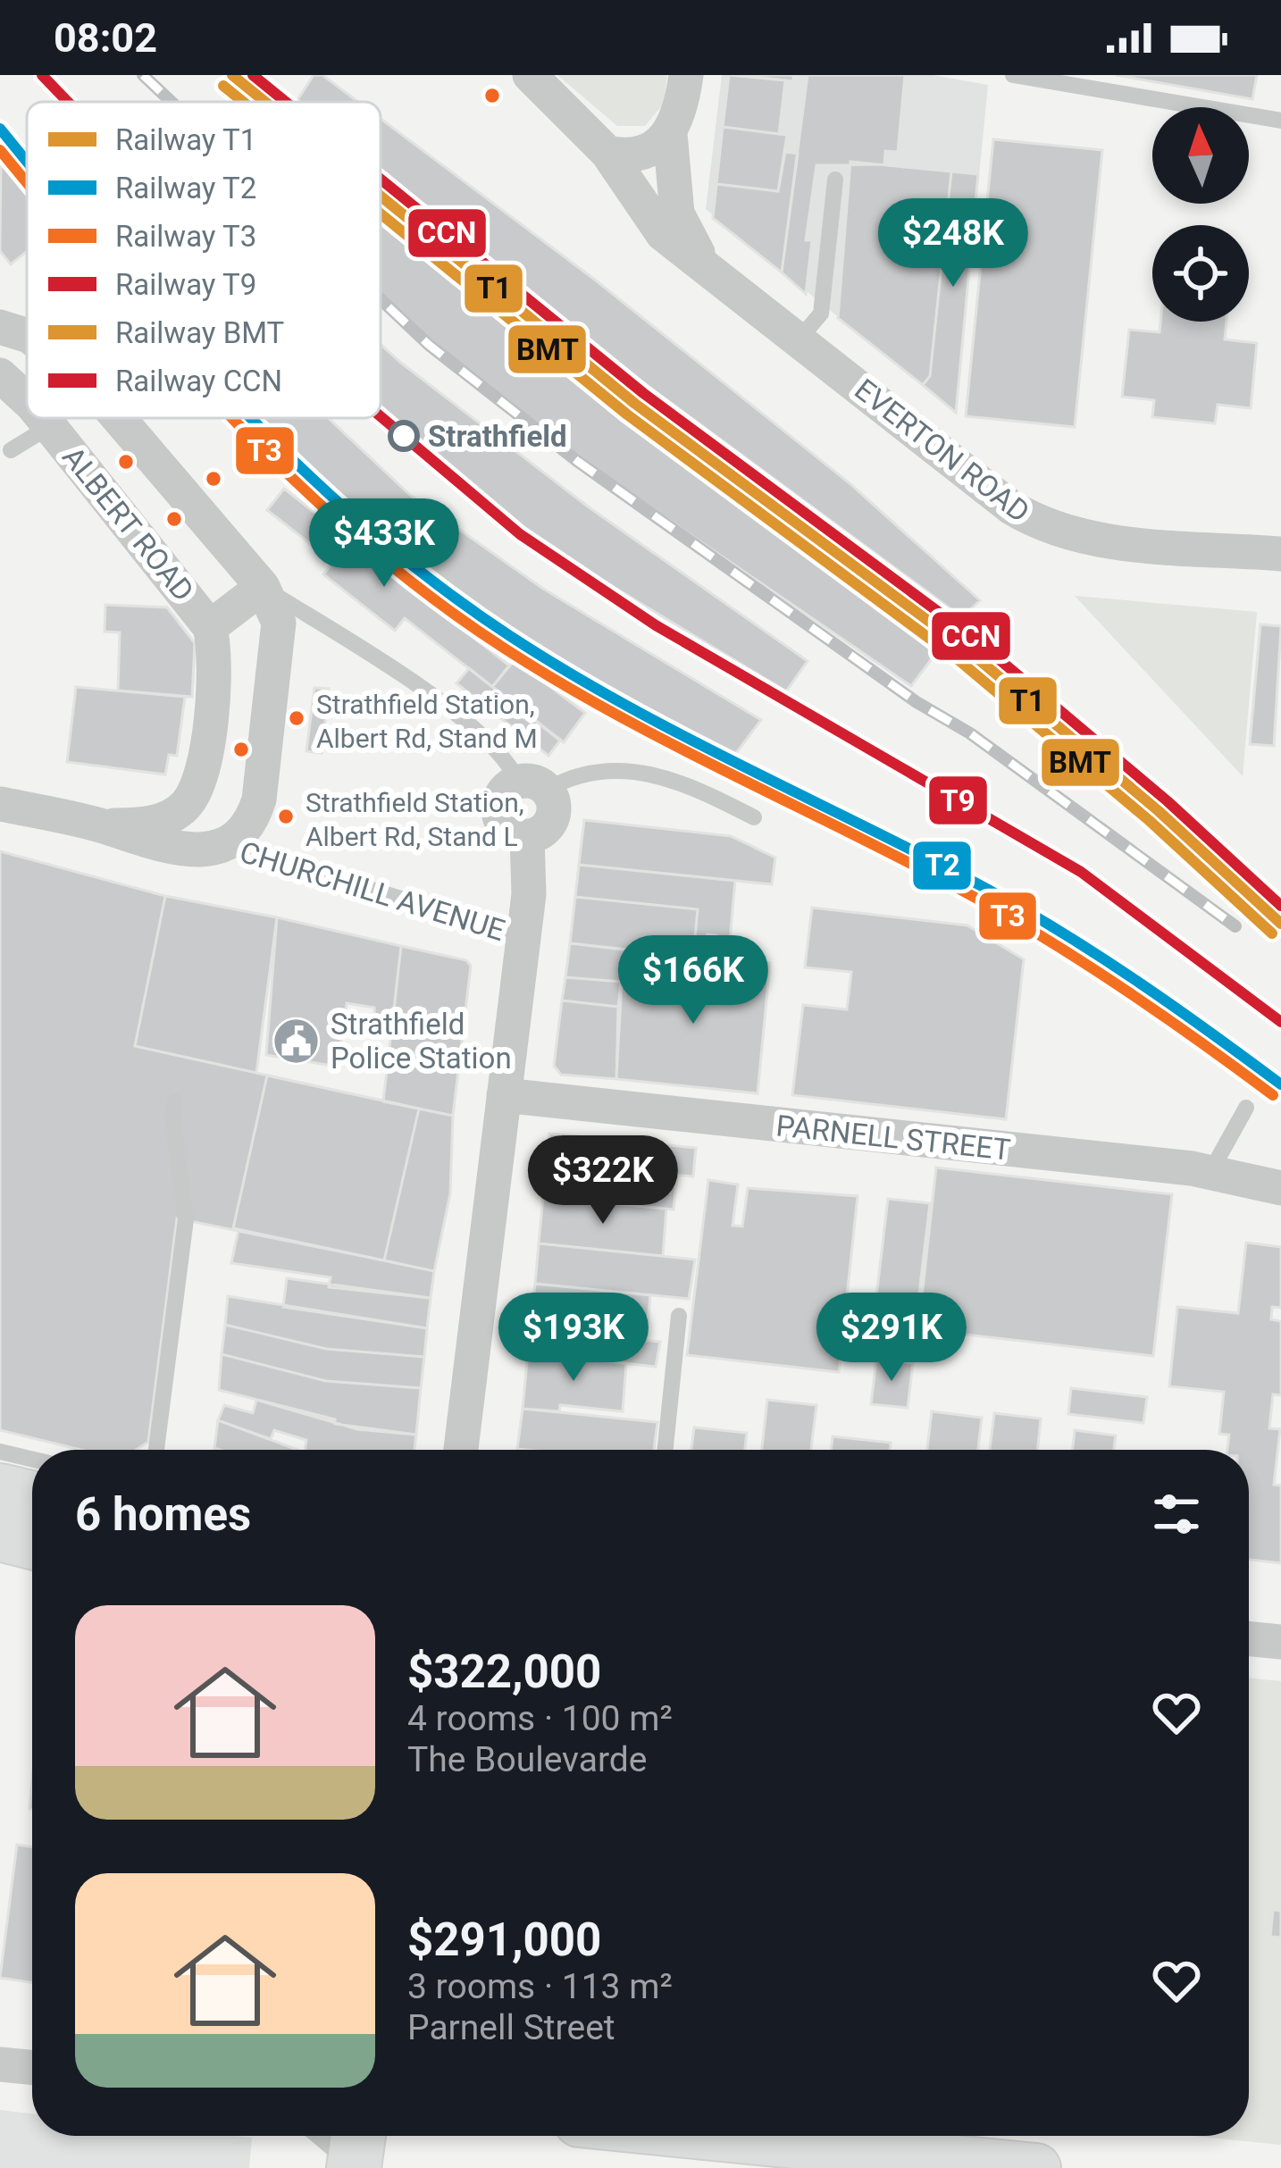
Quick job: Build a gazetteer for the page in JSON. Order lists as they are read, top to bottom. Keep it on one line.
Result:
{"streets":{"street":["EVERTON ROAD","ALBERT ROAD","PARNELL STREET"],"lane":["CHURCHILL AVENUE"]},"places":{"other":["Strathfield","Strathfield Station, Albert Rd, Stand M","Strathfield Station, Albert Rd, Stand L"],"public building":["Strathfield Police Station"]},"lines":["rail line T1","rail line T9","rail line CCN","rail line BMT","rail line T2","rail line T3"],"legend":["Railway T1","Railway T2","Railway T3","Railway T9","Railway BMT","Railway CCN"],"north":"top","page":{"status":"08:02","price":["$248K","$433K","$166K","$322K","$193K","$291K"],"heading":"6 homes","list":[{"name":"$322,000","note":"4 rooms · 100 m² · The Boulevarde"},{"name":"$291,000","note":"3 rooms · 113 m² · Parnell Street"}]}}
